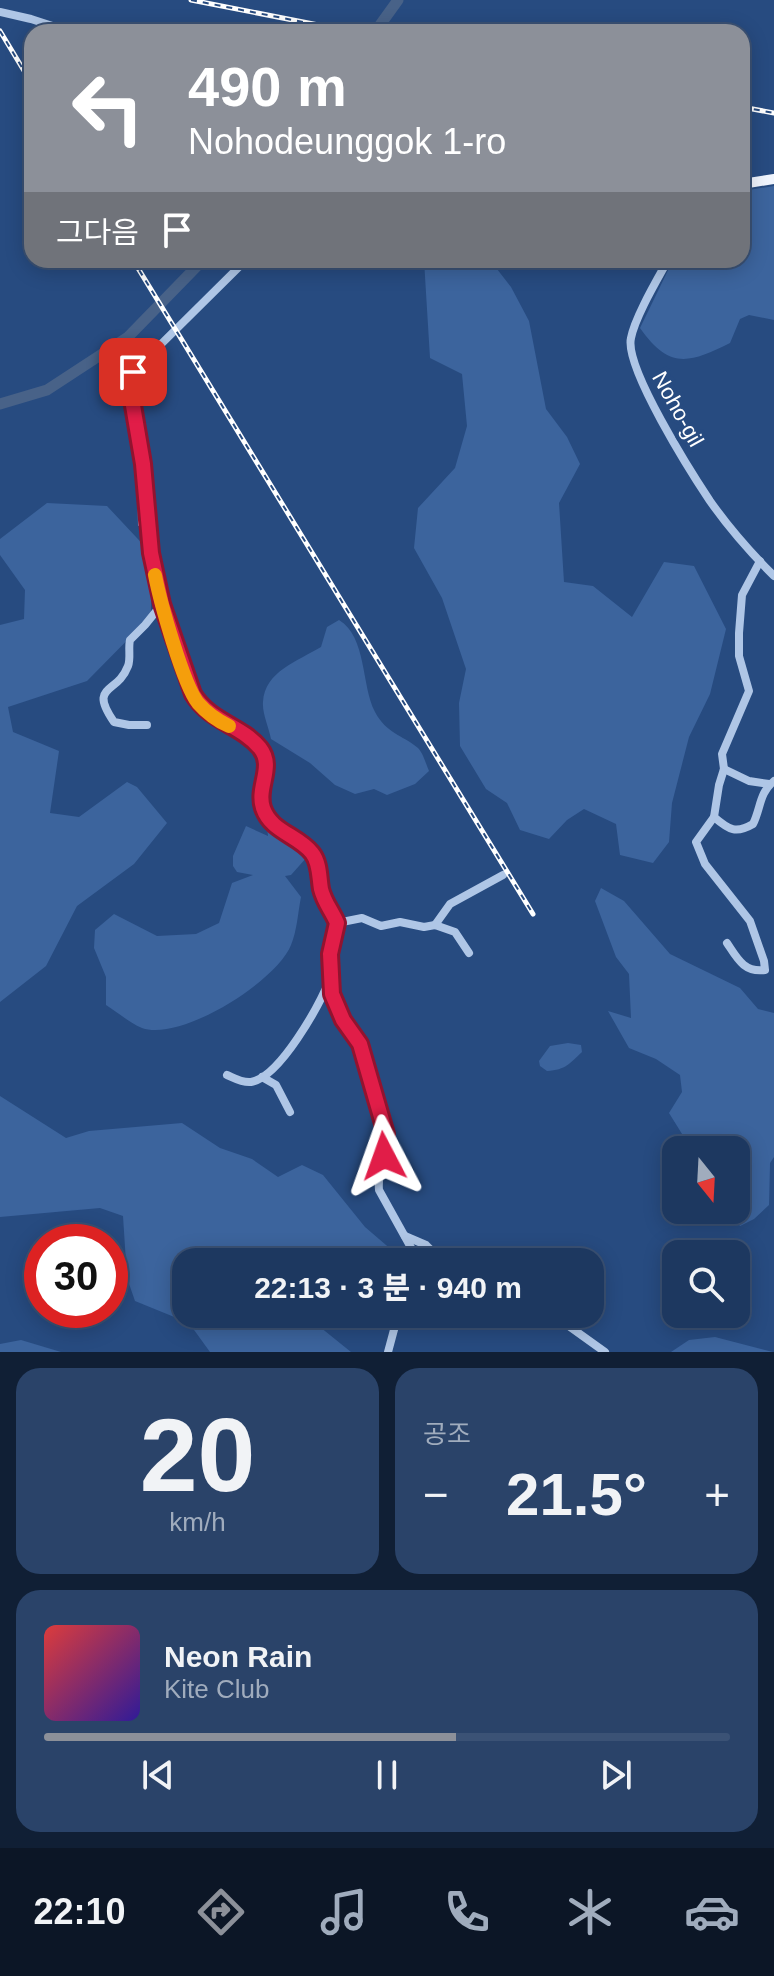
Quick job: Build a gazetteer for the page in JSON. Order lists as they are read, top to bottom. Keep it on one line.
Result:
{"streets":{"street":["Noho-gil"]},"north":"bottom","page":{"turn":["490 m","Nohodeunggok 1-ro"],"then":"그다음","limit":"30","trip":"22:13 · 3 분 · 940 m","tile":[["20","km/h"],"공조"],"heat":["−","21.5°","+"],"song":["Neon Rain","Kite Club"],"tabs":"22:10"}}
